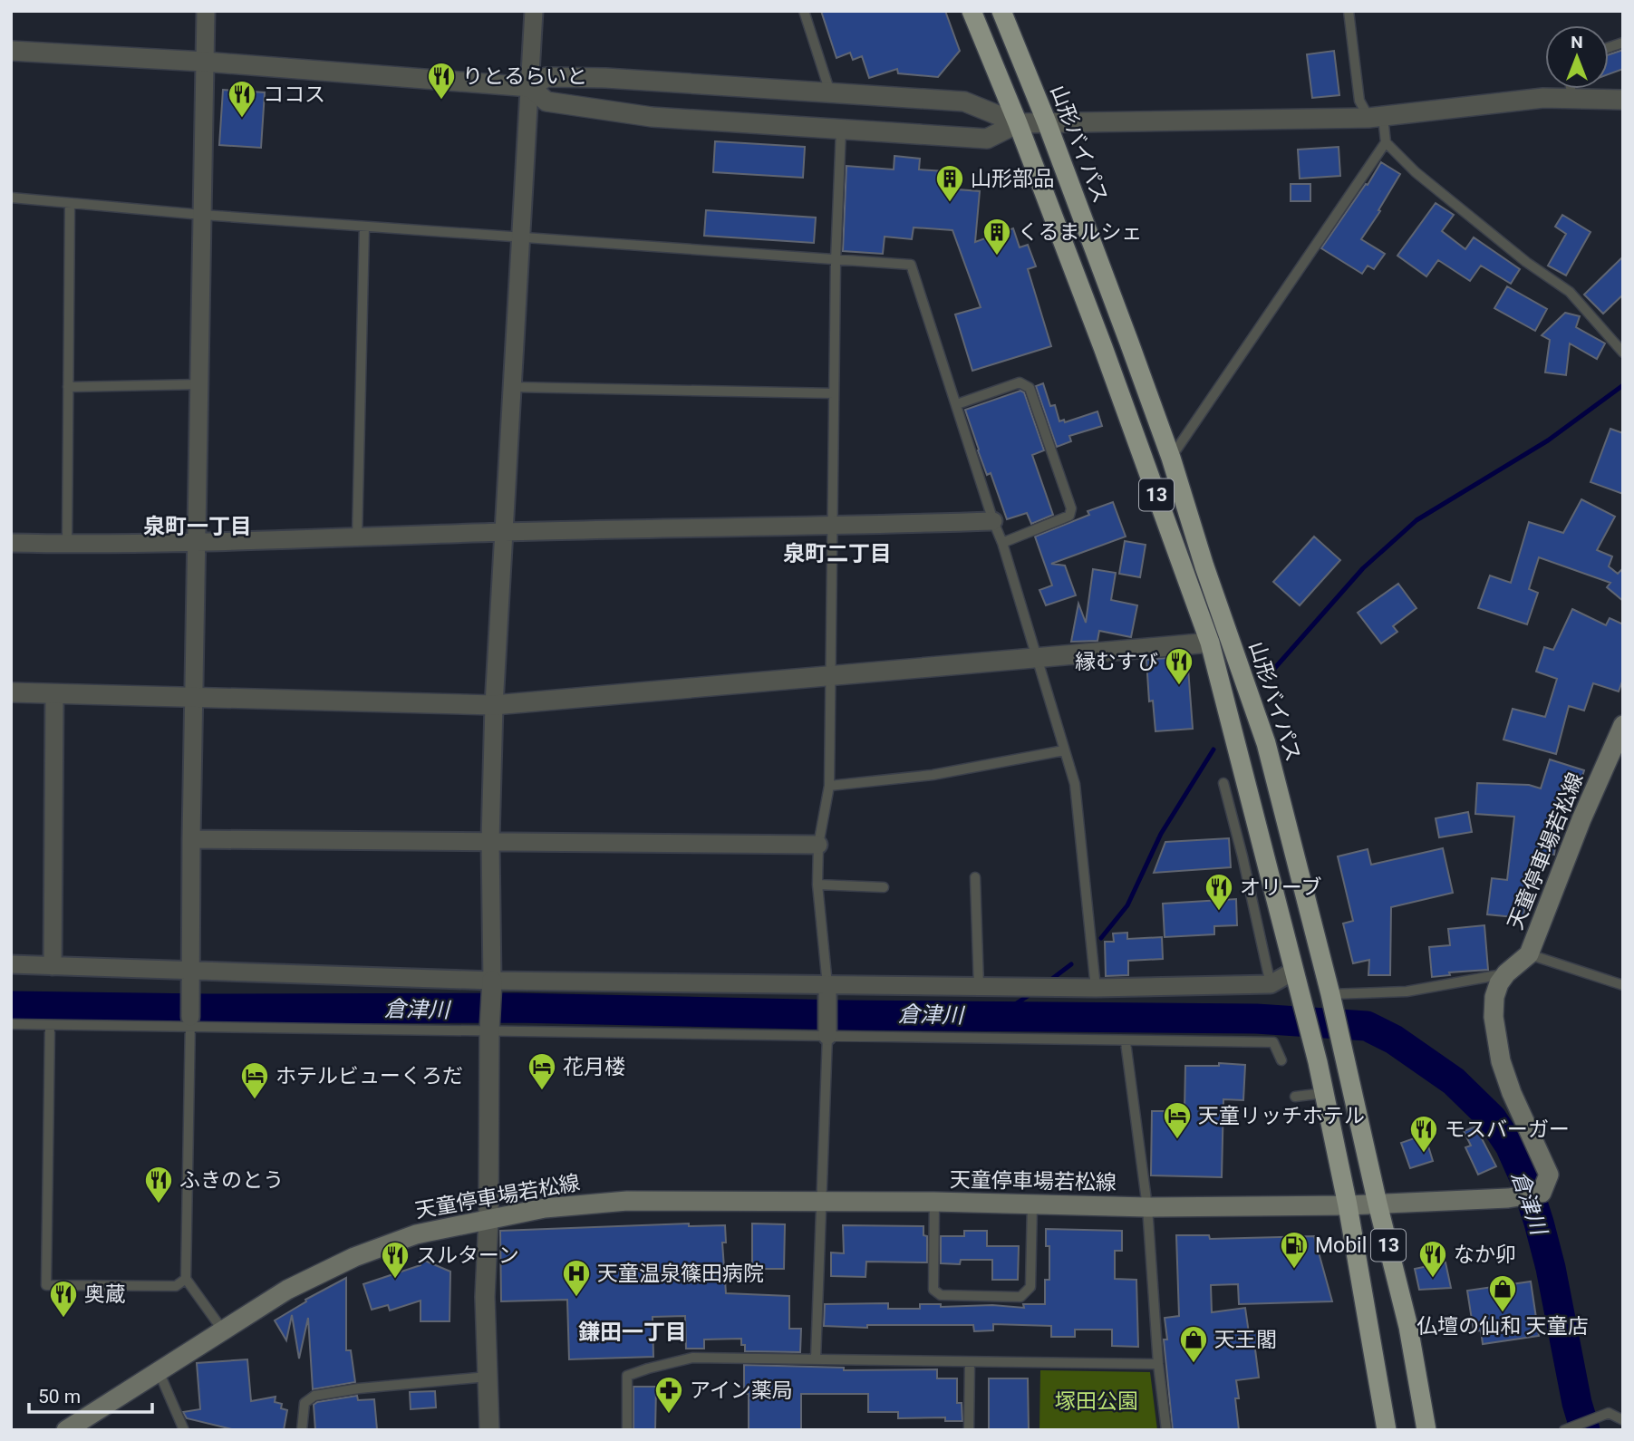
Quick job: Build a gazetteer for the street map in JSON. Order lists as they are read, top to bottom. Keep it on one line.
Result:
{"streets":{"highway":["山形バイパス","13"],"main road":["天童停車場若松線"]},"crossings":[["山形バイパス","天童停車場若松線"],["13","天童停車場若松線"]],"districts":["泉町一丁目","泉町二丁目","鎌田一丁目"],"water":["倉津川"],"parks":["塚田公園"],"places":{"restaurant":["りとるらいと","ココス","縁むすび","オリーブ","モスバーガー","ふきのとう","なか卯","スルターン","奥蔵"],"building":["山形部品","くるまルシェ"],"hotel":["花月楼","ホテルビューくろだ","天童リッチホテル"],"fuel station":["Mobil"],"hospital":["天童温泉篠田病院"],"shop":["仏壇の仙和 天童店","天王閣"],"pharmacy":["アイン薬局"]},"scale_bar":"50 m","north":"top"}
